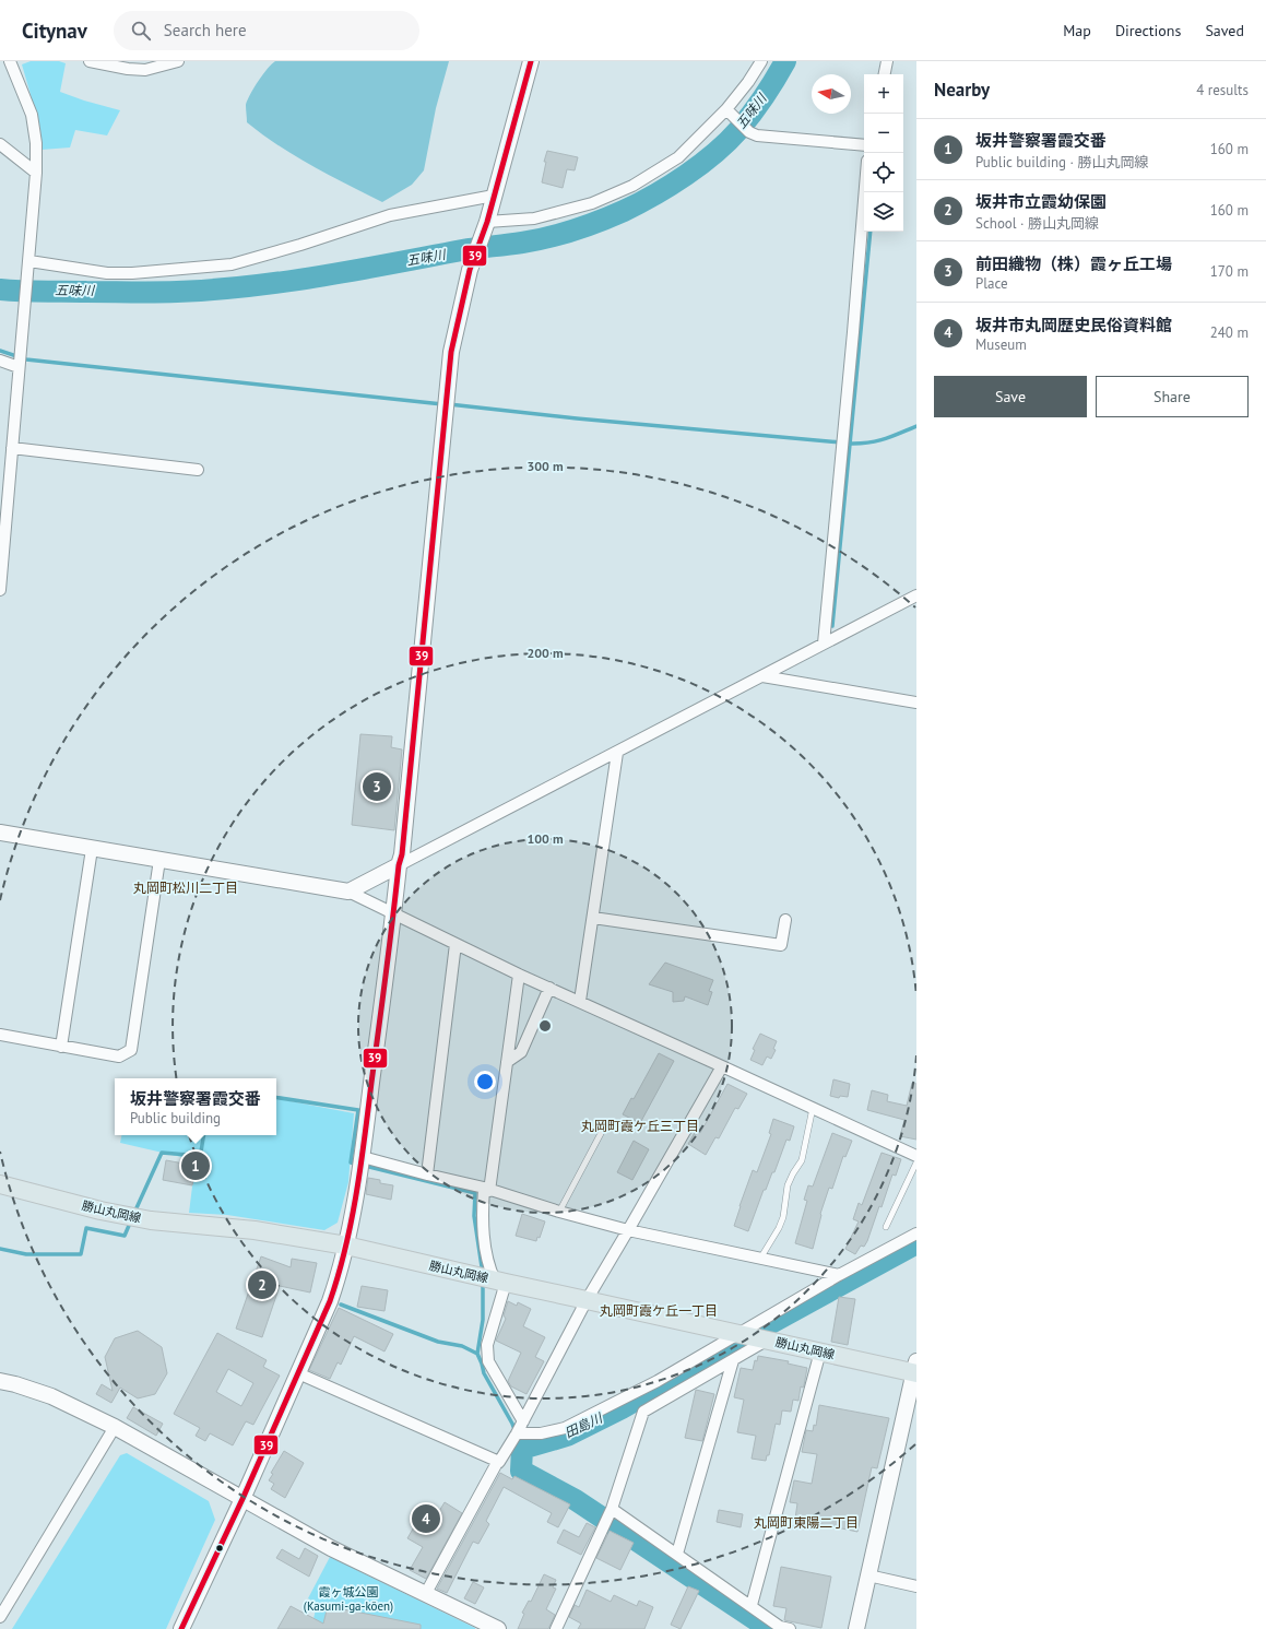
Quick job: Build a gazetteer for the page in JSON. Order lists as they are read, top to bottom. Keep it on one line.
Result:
{"streets":{"main road":["勝山丸岡線"]},"districts":["丸岡町松川二丁目","丸岡町霞ケ丘三丁目","丸岡町霞ケ丘一丁目","丸岡町東陽二丁目"],"water":["五味川","田島川"],"parks":["霞ヶ城公園 (Kasumi-ga-kōen)"],"lines":["transit line 39"],"north":"left","page":{"header":"Citynav","search":"Search here","nav":["Map","Directions","Saved"],"heading":["Nearby","4 results"],"map_buttons":["+","−"],"list":[{"mark":"1","name":"坂井警察署霞交番","note":"Public building · 勝山丸岡線","value":"160 m"},{"mark":"2","name":"坂井市立霞幼保園","note":"School · 勝山丸岡線","value":"160 m"},{"mark":"3","name":"前田織物（株）霞ヶ丘工場","note":"Place","value":"170 m"},{"mark":"4","name":"坂井市丸岡歴史民俗資料館","note":"Museum","value":"240 m"}],"buttons":["Save","Share"],"pins":["3","1","2","4"],"popup":["坂井警察署霞交番","Public building"]},"rings":["300 m","200 m","100 m"]}
